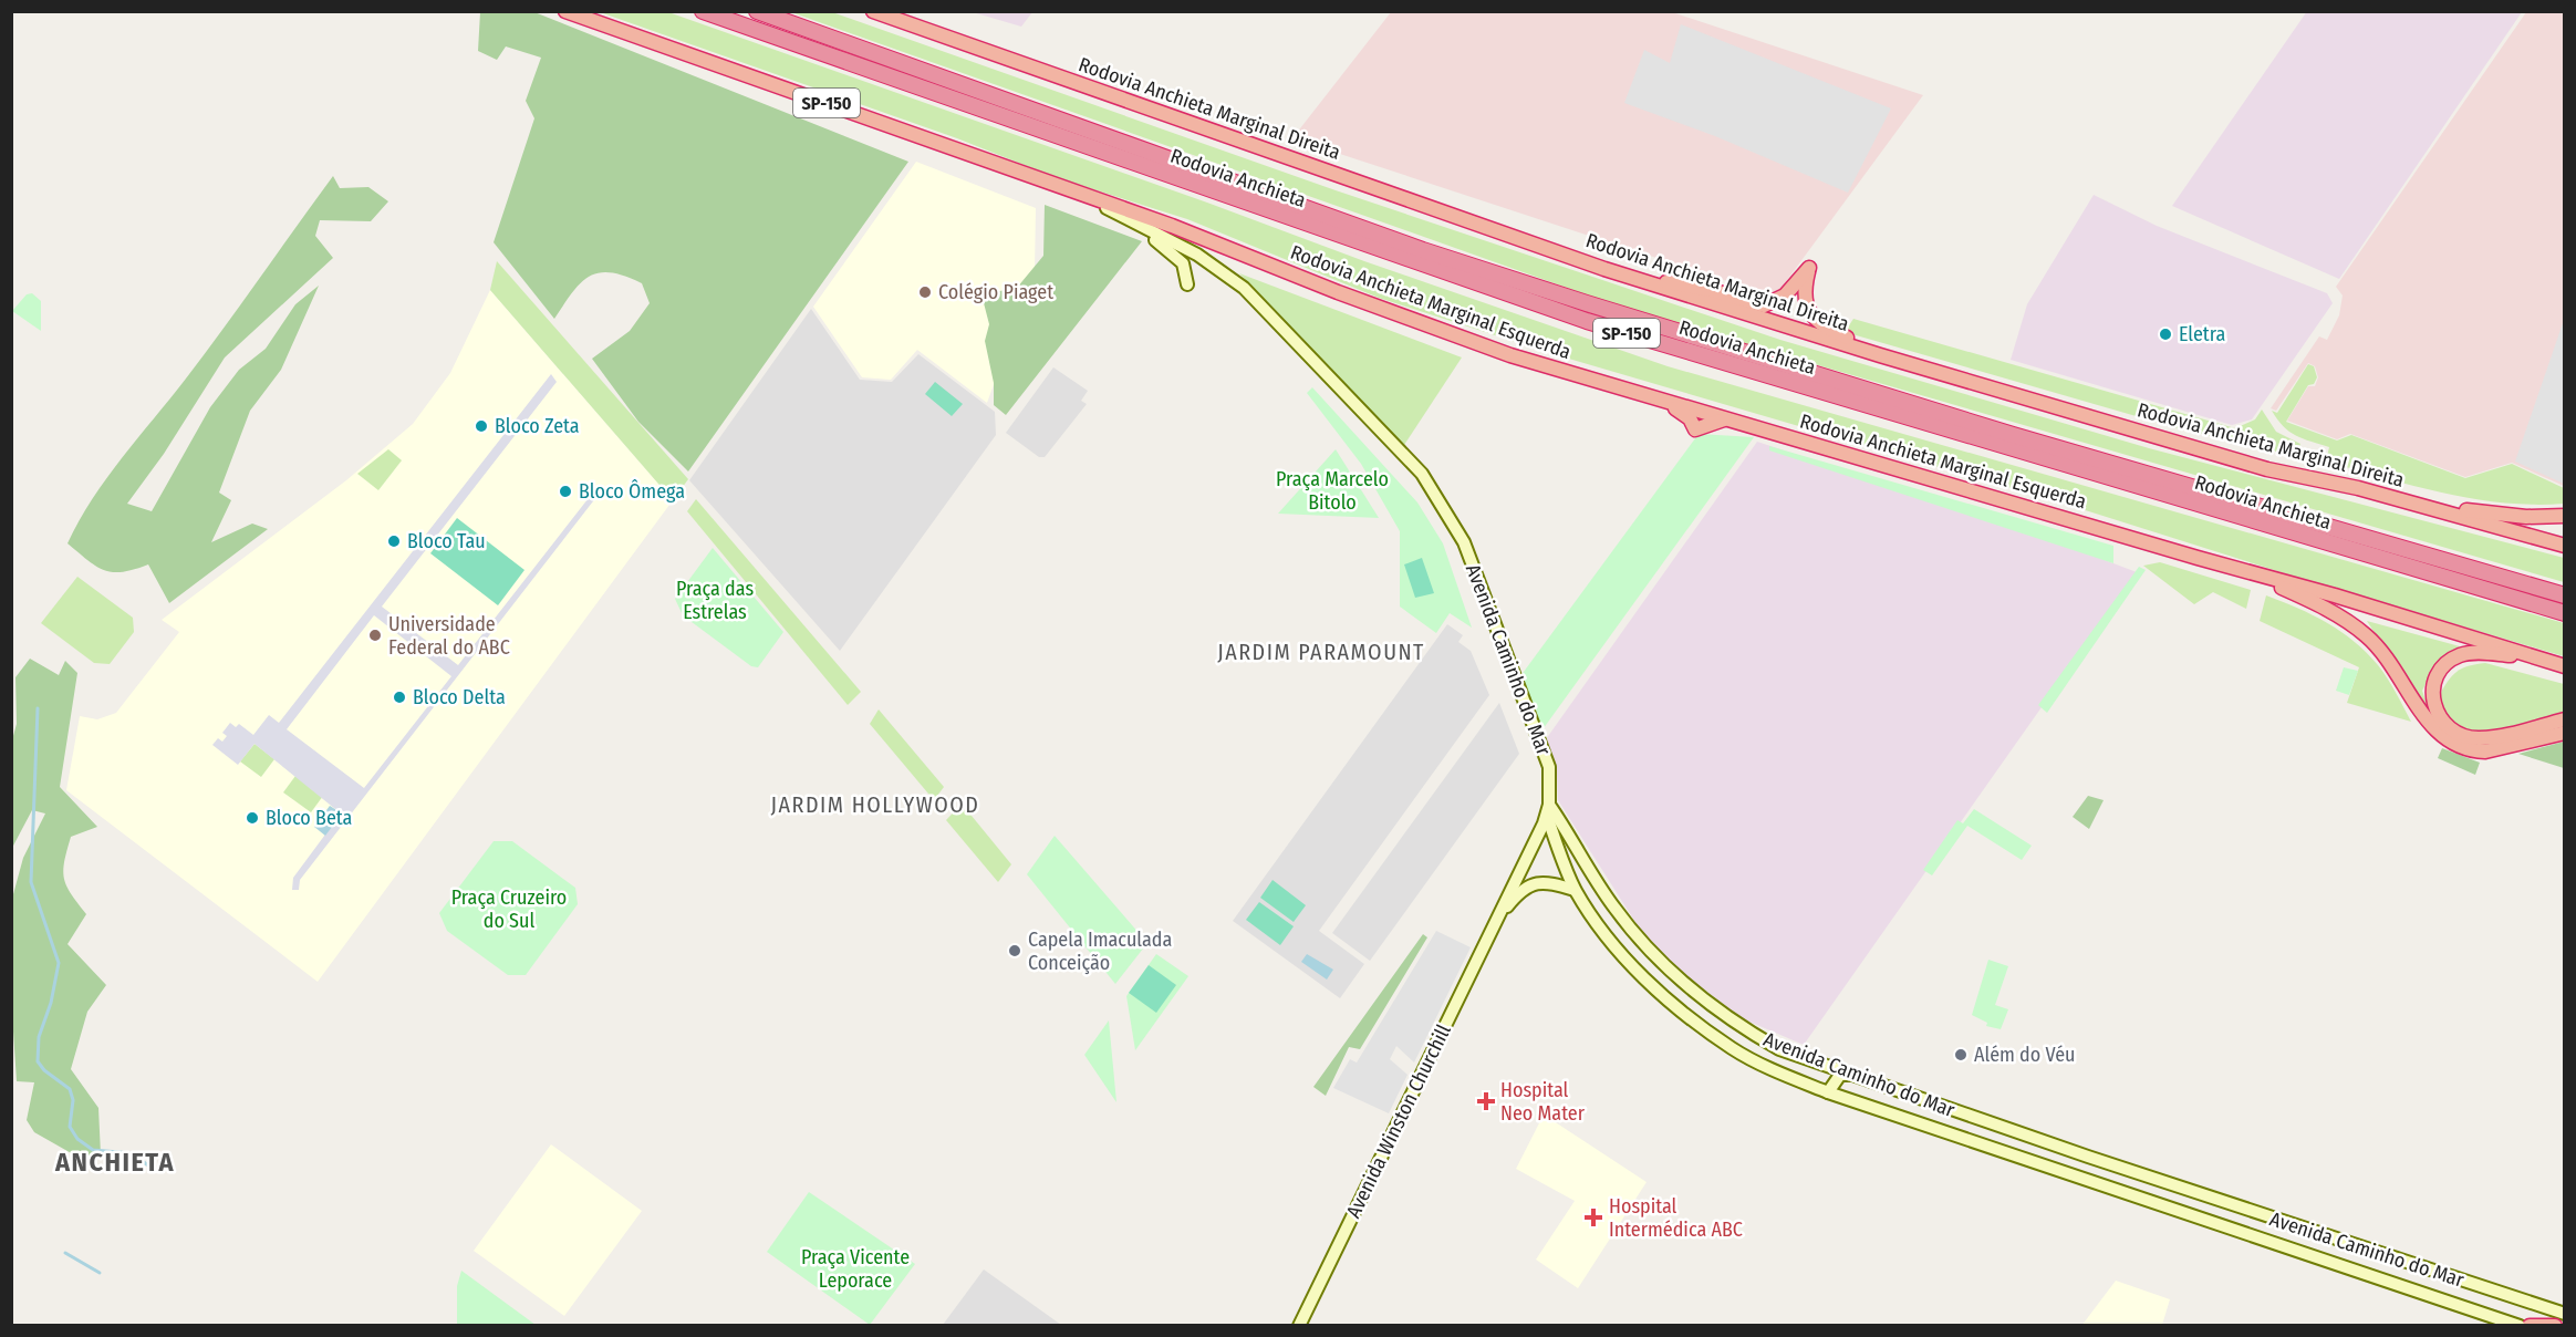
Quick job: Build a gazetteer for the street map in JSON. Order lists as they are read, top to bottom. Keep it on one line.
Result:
{"streets":{"highway":["SP-150","Rodovia Anchieta Marginal Direita","Rodovia Anchieta","Rodovia Anchieta Marginal Esquerda"],"main road":["Avenida Caminho do Mar","Avenida Winston Churchill"]},"crossings":[["Rodovia Anchieta Marginal Esquerda","Avenida Caminho do Mar"],["Avenida Caminho do Mar","Avenida Winston Churchill"]],"districts":["JARDIM PARAMOUNT","JARDIM HOLLYWOOD","ANCHIETA"],"parks":["Praça Marcelo Bitolo","Praça das Estrelas","Praça Cruzeiro do Sul","Praça Vicente Leporace"],"places":{"other":["Colégio Piaget","Eletra","Bloco Zeta","Bloco Ômega","Bloco Tau","Universidade Federal do ABC","Bloco Delta","Bloco Beta","Capela Imaculada Conceição","Além do Véu"],"health":["Hospital Neo Mater","Hospital Intermédica ABC"]}}
